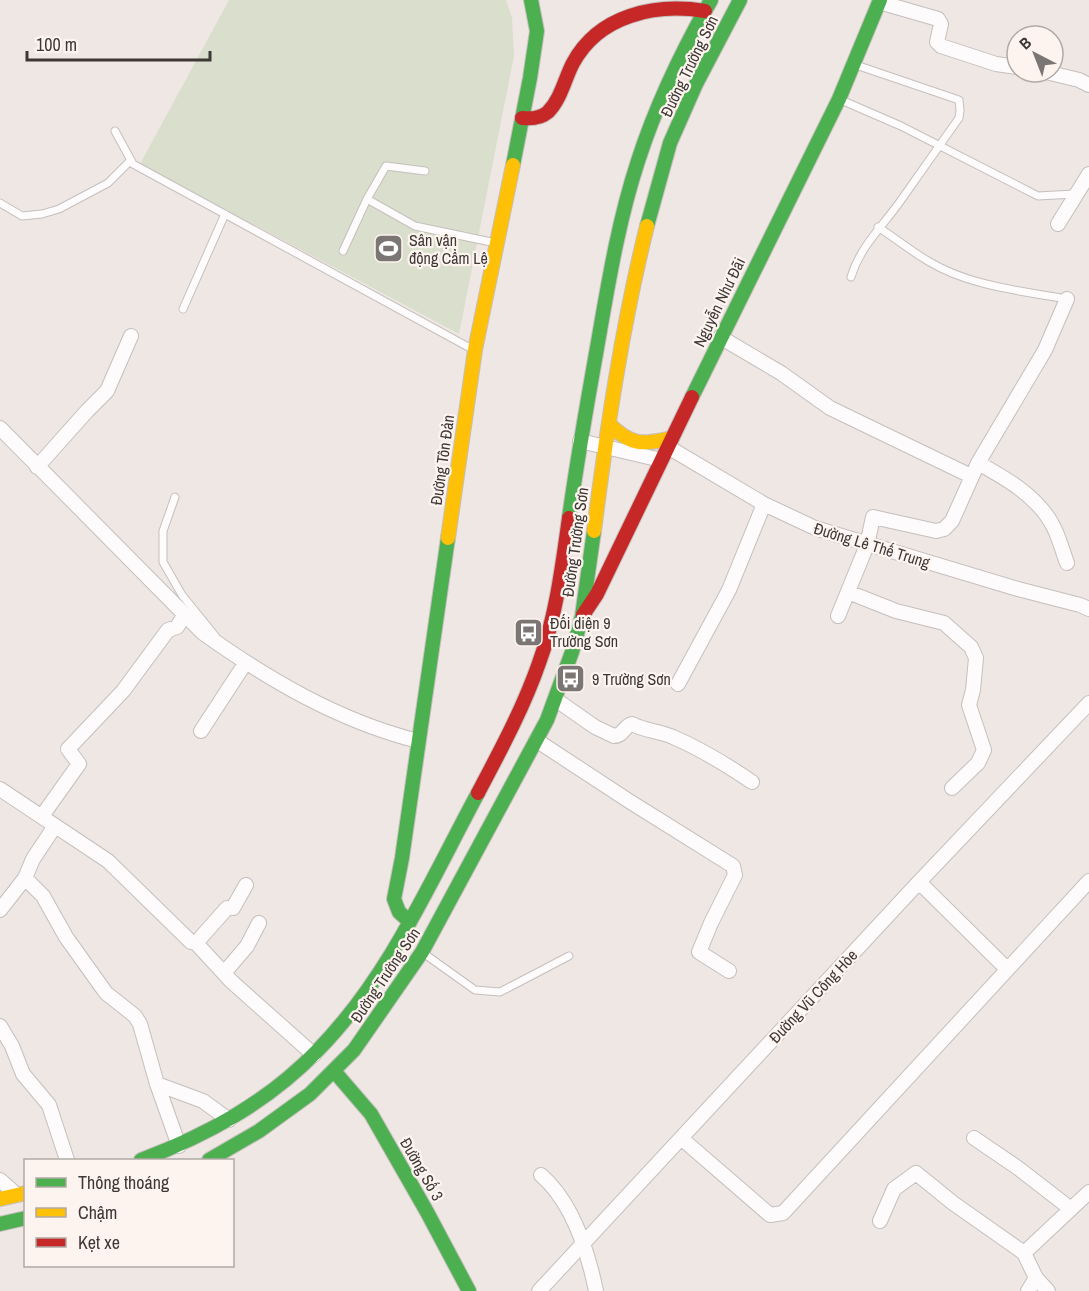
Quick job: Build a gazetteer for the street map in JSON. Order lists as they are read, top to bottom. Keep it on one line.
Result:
{"streets":{"main road":["Đường Trường Sơn","Nguyễn Như Đãi","Đường Tôn Đản","Đường Số 3"],"street":["Đường Lê Thế Trung","Đường Vũ Công Hòe"]},"crossings":[["Đường Trường Sơn","Nguyễn Như Đãi"],["Đường Trường Sơn","Đường Tôn Đản"],["Đường Trường Sơn","Đường Số 3"],["Nguyễn Như Đãi","Đường Lê Thế Trung"]],"places":{"sports":["Sân vận động Cẩm Lệ"],"bus stop":["Đối diện 9 Trường Sơn","9 Trường Sơn"]},"legend":["Thông thoáng","Chậm","Kẹt xe"],"scale_bar":"100 m","north":"top left"}
